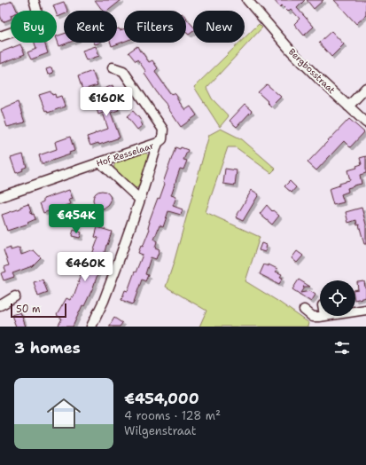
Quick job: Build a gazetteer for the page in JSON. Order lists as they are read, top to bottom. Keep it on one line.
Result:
{"streets":{"street":["Bergbosstraat","Hof Resselaar"]},"scale_bar":"50 m","page":{"chip":["Buy","Rent","Filters","New"],"price":["€160K","€454K","€460K"],"scale":"50 m","heading":"3 homes","list":[{"name":"€454,000","note":"4 rooms · 128 m² · Wilgenstraat"}]}}
